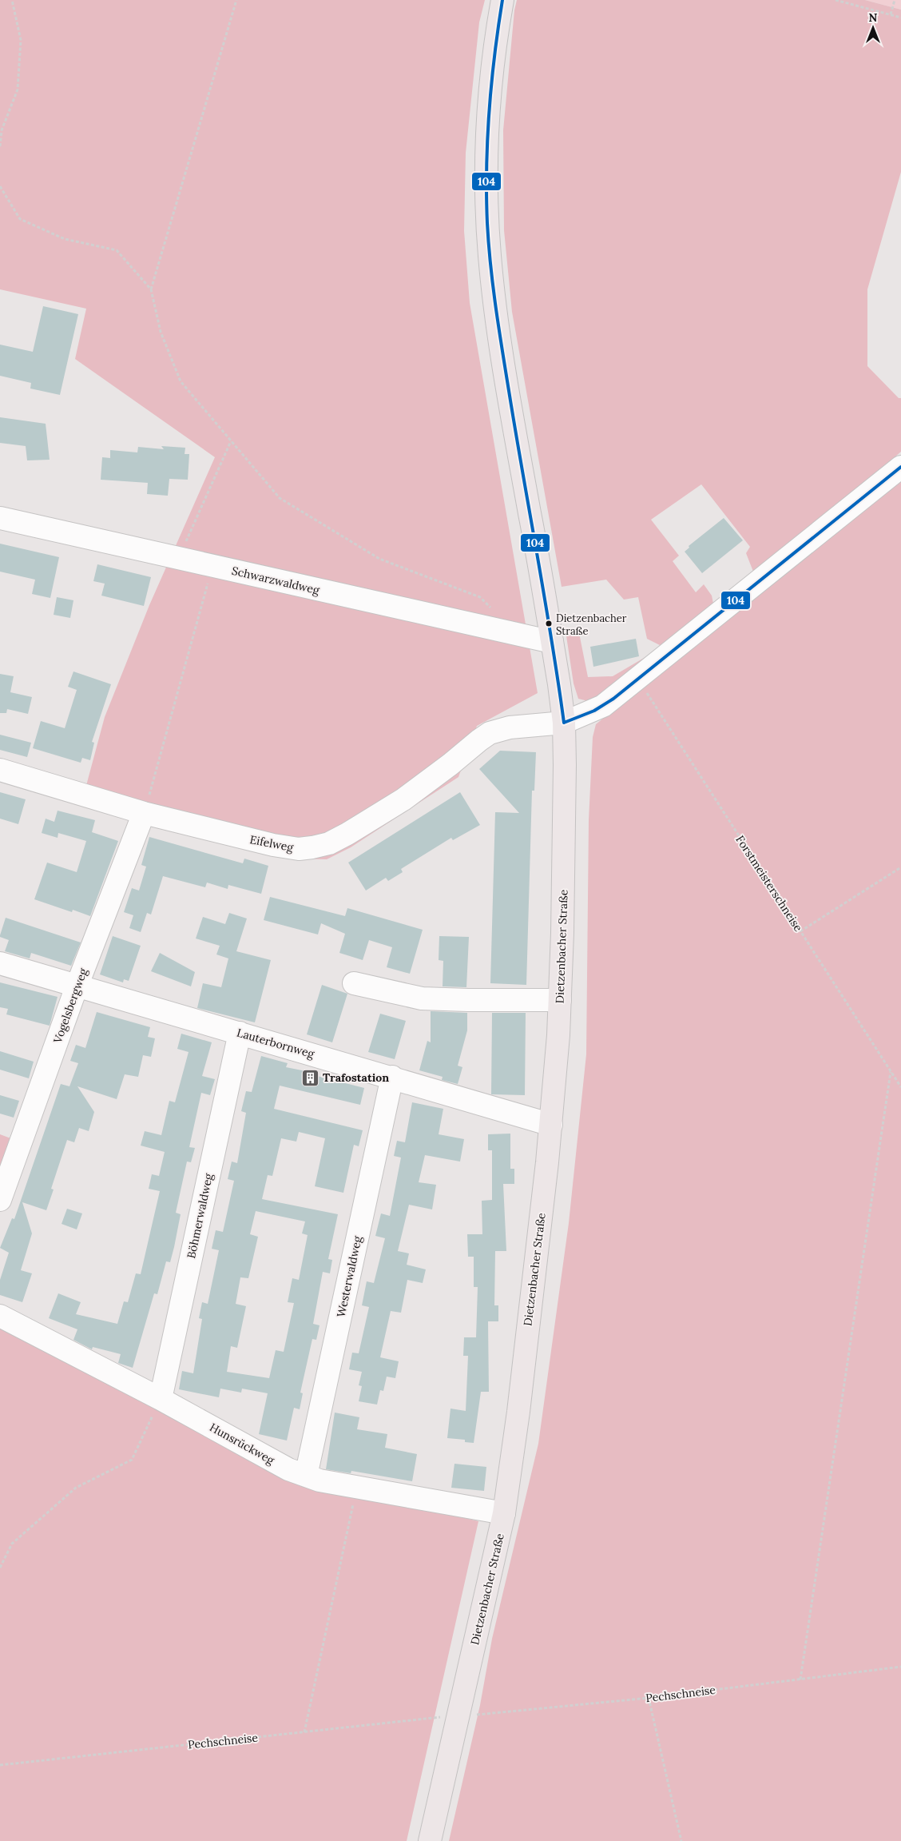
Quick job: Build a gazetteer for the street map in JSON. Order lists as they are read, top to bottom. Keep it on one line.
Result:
{"streets":{"main road":["Dietzenbacher Straße"],"street":["Schwarzwaldweg","Eifelweg","Vogelsbergweg","Lauterbornweg","Böhmerwaldweg","Westerwaldweg","Hunsrückweg"],"path":["Forstmeisterschneise","Pechschneise"]},"crossings":[["Schwarzwaldweg","Dietzenbacher Straße"],["Eifelweg","Forstmeisterschneise"],["Eifelweg","Dietzenbacher Straße"],["Eifelweg","Vogelsbergweg"],["Dietzenbacher Straße","Lauterbornweg"],["Dietzenbacher Straße","Hunsrückweg"],["Dietzenbacher Straße","Pechschneise"],["Vogelsbergweg","Lauterbornweg"],["Lauterbornweg","Böhmerwaldweg"],["Lauterbornweg","Westerwaldweg"],["Böhmerwaldweg","Hunsrückweg"],["Westerwaldweg","Hunsrückweg"]],"places":{"other":["Dietzenbacher Straße"],"building":["Trafostation"]},"lines":["transit line 104"],"north":"top"}
